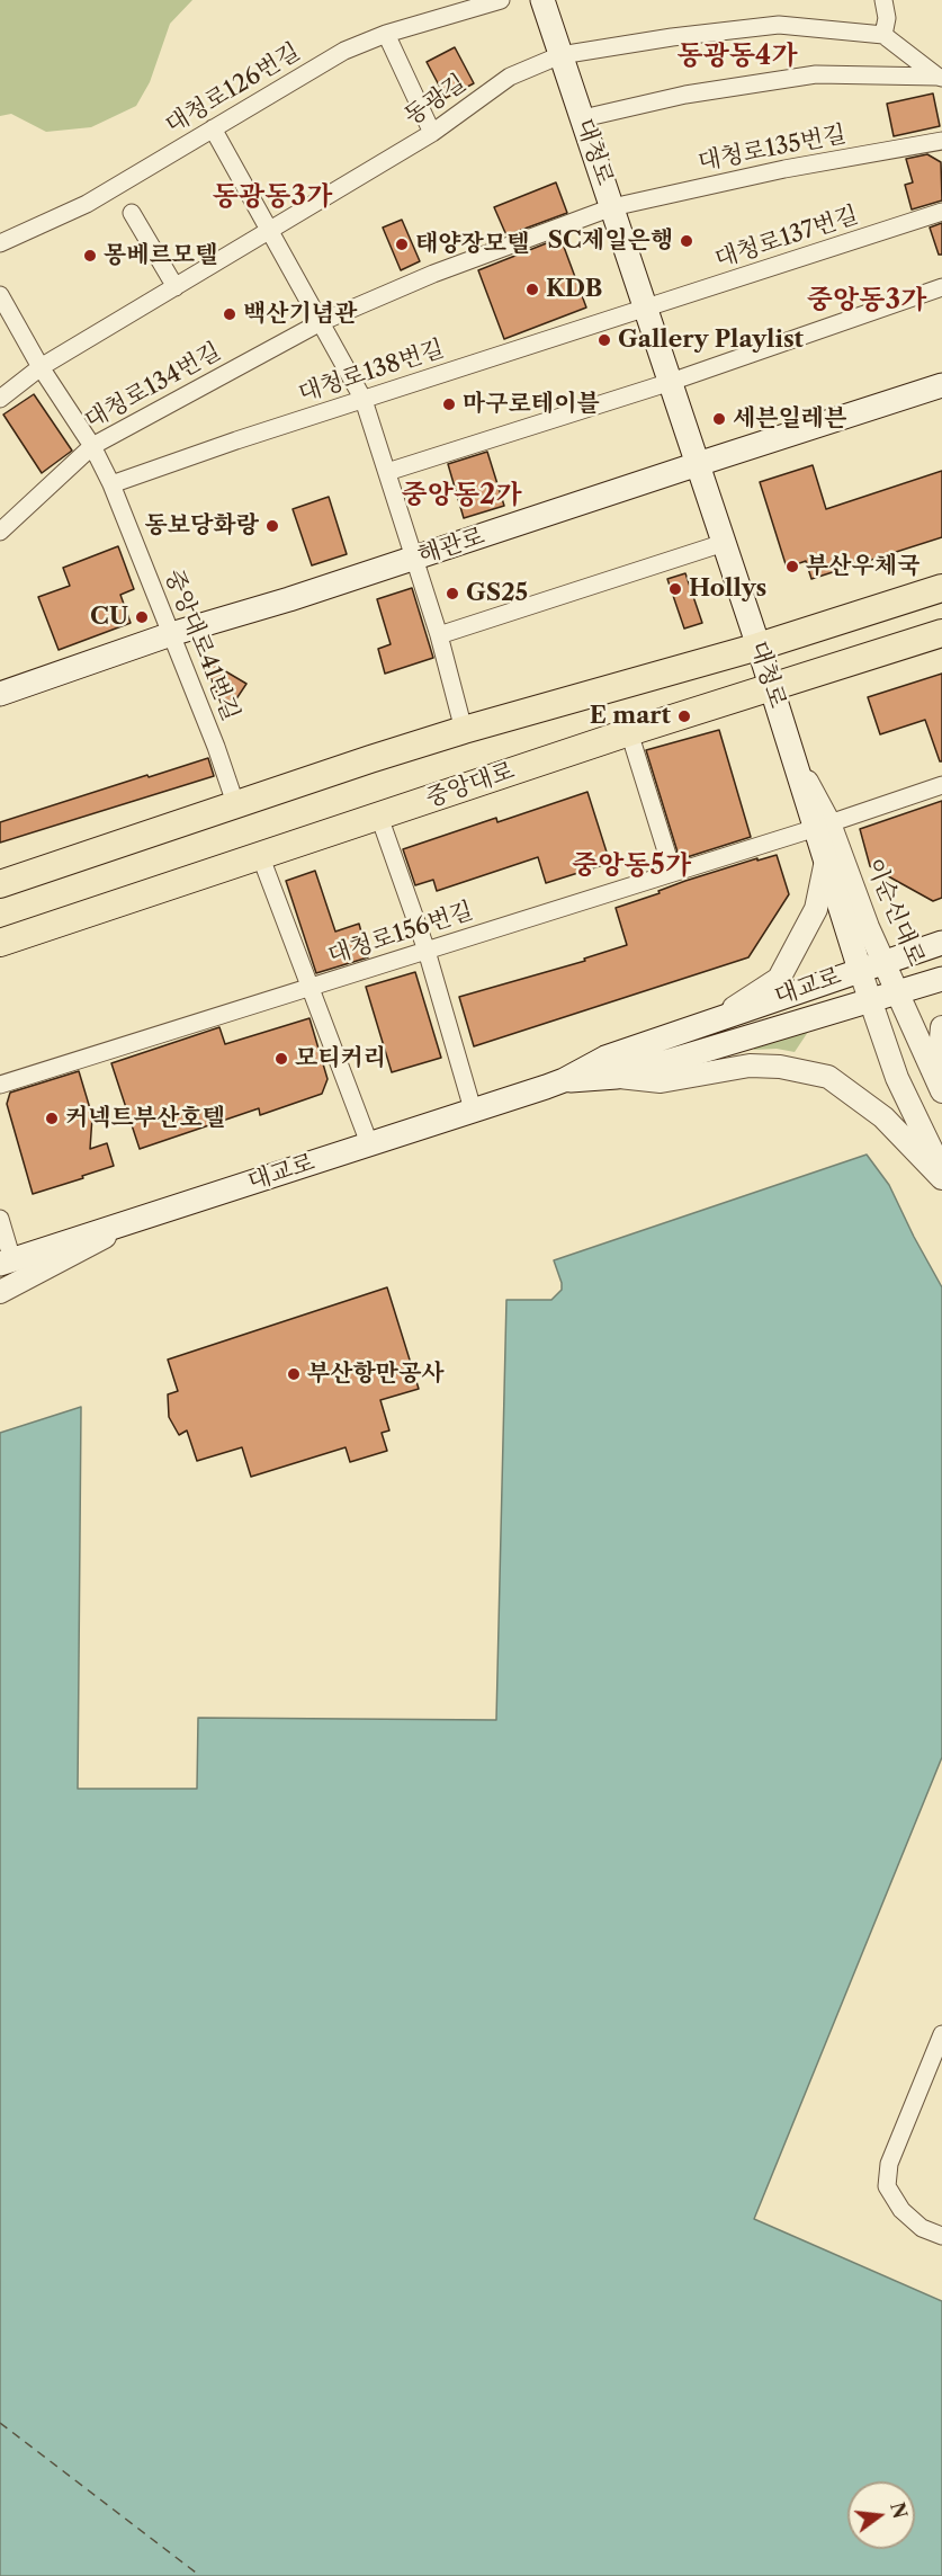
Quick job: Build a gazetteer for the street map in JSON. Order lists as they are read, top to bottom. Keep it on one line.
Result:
{"streets":{"main road":["대청로","해관로","중앙대로","대교로"],"street":["대청로126번길","동광길","대청로135번길","대청로137번길","대청로138번길","대청로134번길","중앙대로41번길","이순신대로","대청로156번길"]},"crossings":[["동광길","대청로"],["동광길","중앙대로41번길"],["대청로135번길","대청로"],["대청로135번길","대청로134번길"],["대청로","대청로137번길"],["대청로","대청로138번길"],["대청로","대청로134번길"],["대청로","해관로"],["대청로","중앙대로"],["대청로","이순신대로"],["대청로","대청로156번길"],["대청로","대교로"],["대청로137번길","대청로138번길"],["대청로138번길","중앙대로41번길"],["대청로134번길","중앙대로41번길"],["해관로","중앙대로41번길"],["이순신대로","대청로156번길"],["이순신대로","대교로"]],"districts":["동광동4가","동광동3가","중앙동3가","중앙동2가","중앙동5가"],"places":["SC제일은행","태양장모텔","몽베르모텔","KDB","백산기념관","Gallery Playlist","마구로테이블","세븐일레븐","동보당화랑","부산우체국","Hollys","GS25","CU","E mart","모티커리","커넥트부산호텔","부산항만공사"],"north":"right"}
